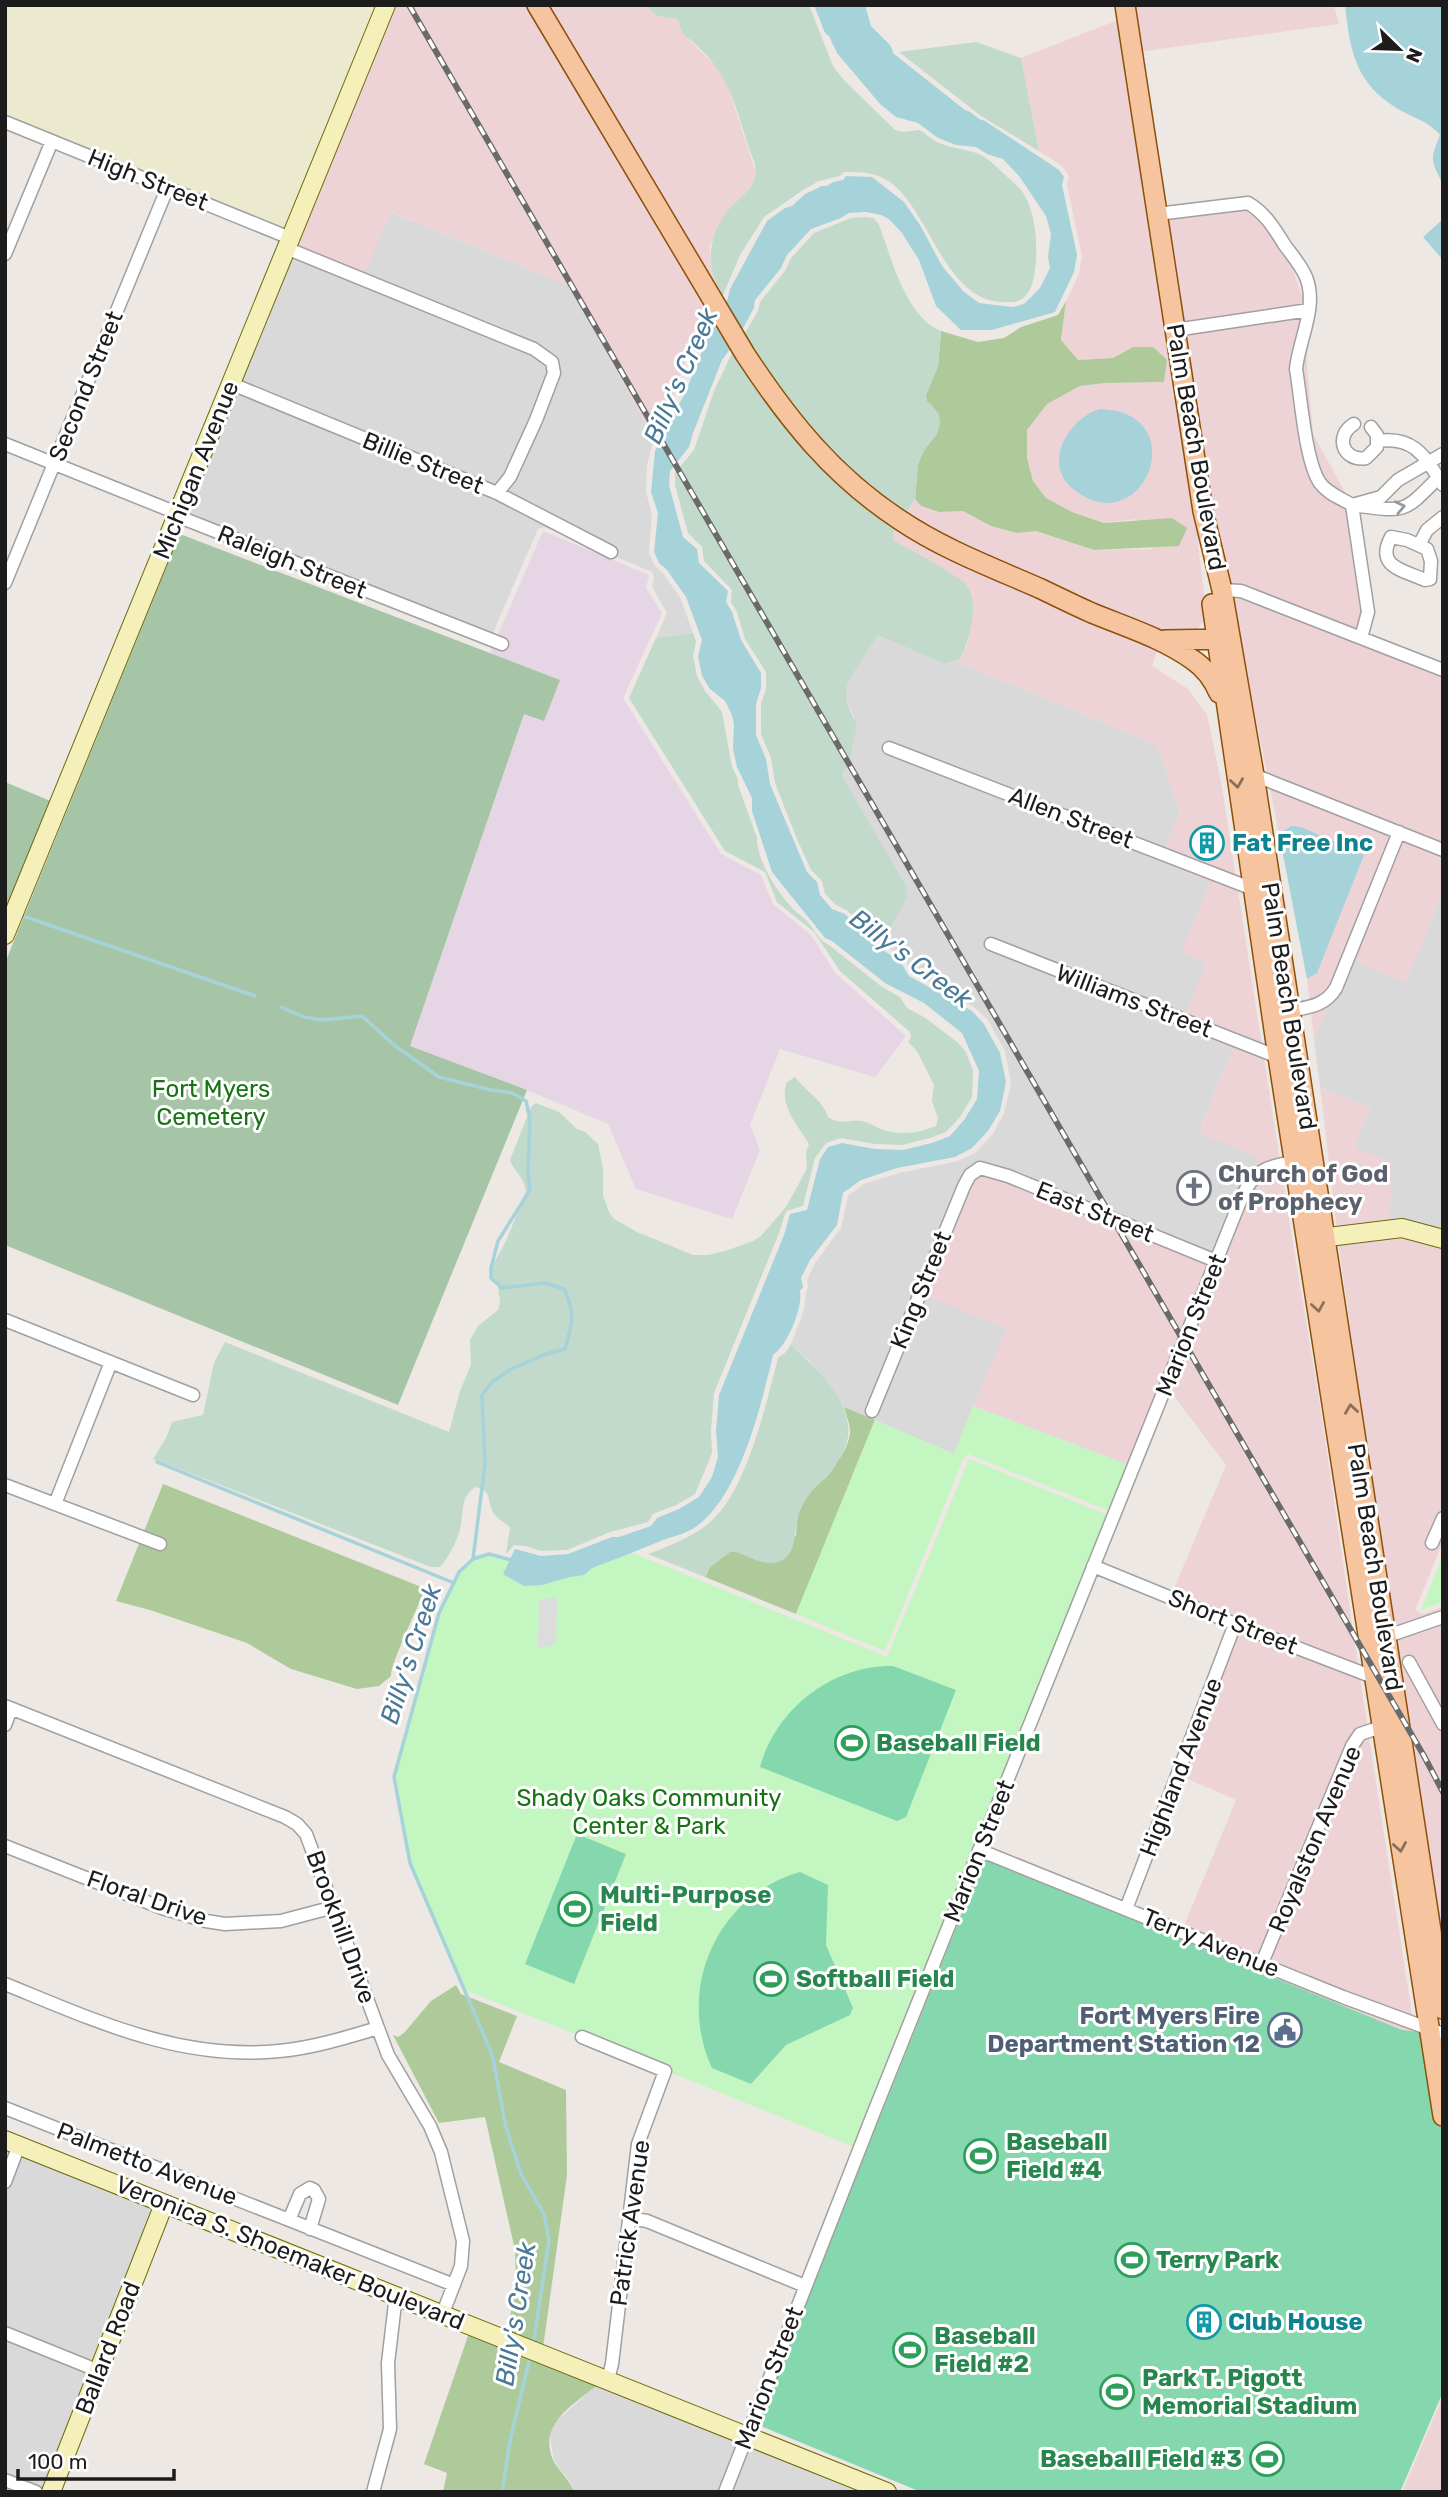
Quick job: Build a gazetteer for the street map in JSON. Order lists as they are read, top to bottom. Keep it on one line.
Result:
{"streets":{"main road":["Palm Beach Boulevard"],"street":["High Street","Second Street","Billie Street","Michigan Avenue","Raleigh Street","Allen Street","Williams Street","East Street","King Street","Marion Street","Short Street","Highland Avenue","Royalston Avenue","Floral Drive","Brookhill Drive","Terry Avenue","Palmetto Avenue","Patrick Avenue","Veronica S. Shoemaker Boulevard","Ballard Road"]},"crossings":[["High Street","Second Street"],["High Street","Billie Street"],["High Street","Michigan Avenue"],["Second Street","Raleigh Street"],["Palm Beach Boulevard","Allen Street"],["Palm Beach Boulevard","Williams Street"],["Palm Beach Boulevard","Marion Street"],["Palm Beach Boulevard","Short Street"],["Palm Beach Boulevard","Royalston Avenue"],["Palm Beach Boulevard","Terry Avenue"],["Billie Street","Michigan Avenue"],["Michigan Avenue","Raleigh Street"],["East Street","King Street"],["East Street","Marion Street"],["Marion Street","Short Street"],["Marion Street","Terry Avenue"],["Marion Street","Veronica S. Shoemaker Boulevard"],["Short Street","Highland Avenue"],["Highland Avenue","Terry Avenue"],["Royalston Avenue","Terry Avenue"],["Floral Drive","Brookhill Drive"],["Brookhill Drive","Palmetto Avenue"],["Patrick Avenue","Veronica S. Shoemaker Boulevard"],["Veronica S. Shoemaker Boulevard","Ballard Road"]],"water":["Billy's Creek"],"parks":["Fort Myers Cemetery","Shady Oaks Community Center & Park"],"places":{"building":["Fat Free Inc","Club House"],"church":["Church of God of Prophecy"],"sports":["Baseball Field","Multi-Purpose Field","Softball Field","Baseball Field #4","Terry Park","Baseball Field #2","Park T. Pigott Memorial Stadium","Baseball Field #3"],"public building":["Fort Myers Fire Department Station 12"]},"scale_bar":"100 m","north":"bottom right"}
